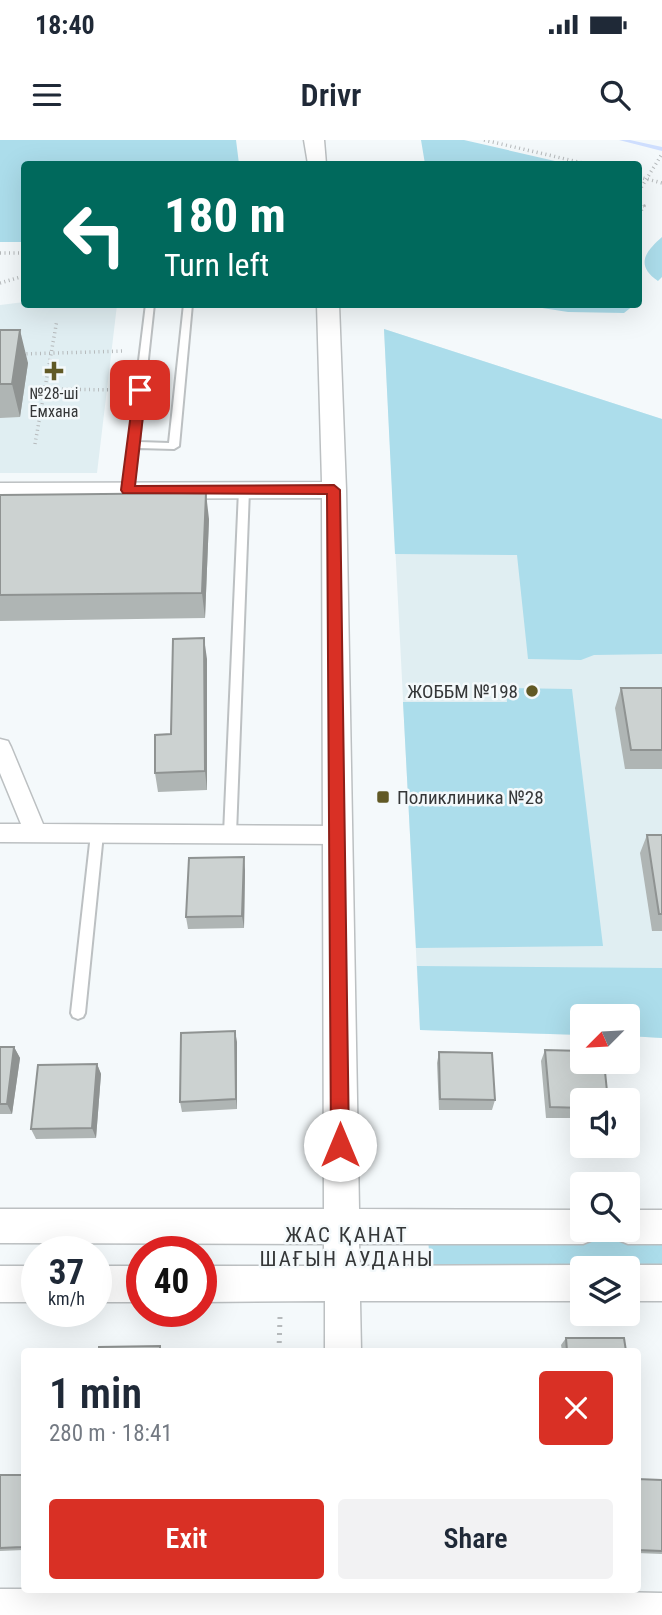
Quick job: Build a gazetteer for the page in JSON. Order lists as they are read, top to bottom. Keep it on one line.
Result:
{"districts":["ЖАС ҚАНАТ ШАҒЫН АУДАНЫ"],"places":{"health":["№28-ші Емхана"],"other":["ЖОББМ №198"],"transit":["Поликлиника №28"]},"north":"bottom left","page":{"status":"18:40","header":"Drivr","turn":["180 m","Turn left"],"speed":"37 km/h","limit":"40","heading":["1 min","280 m · 18:41"],"buttons":["Exit","Share"]}}
